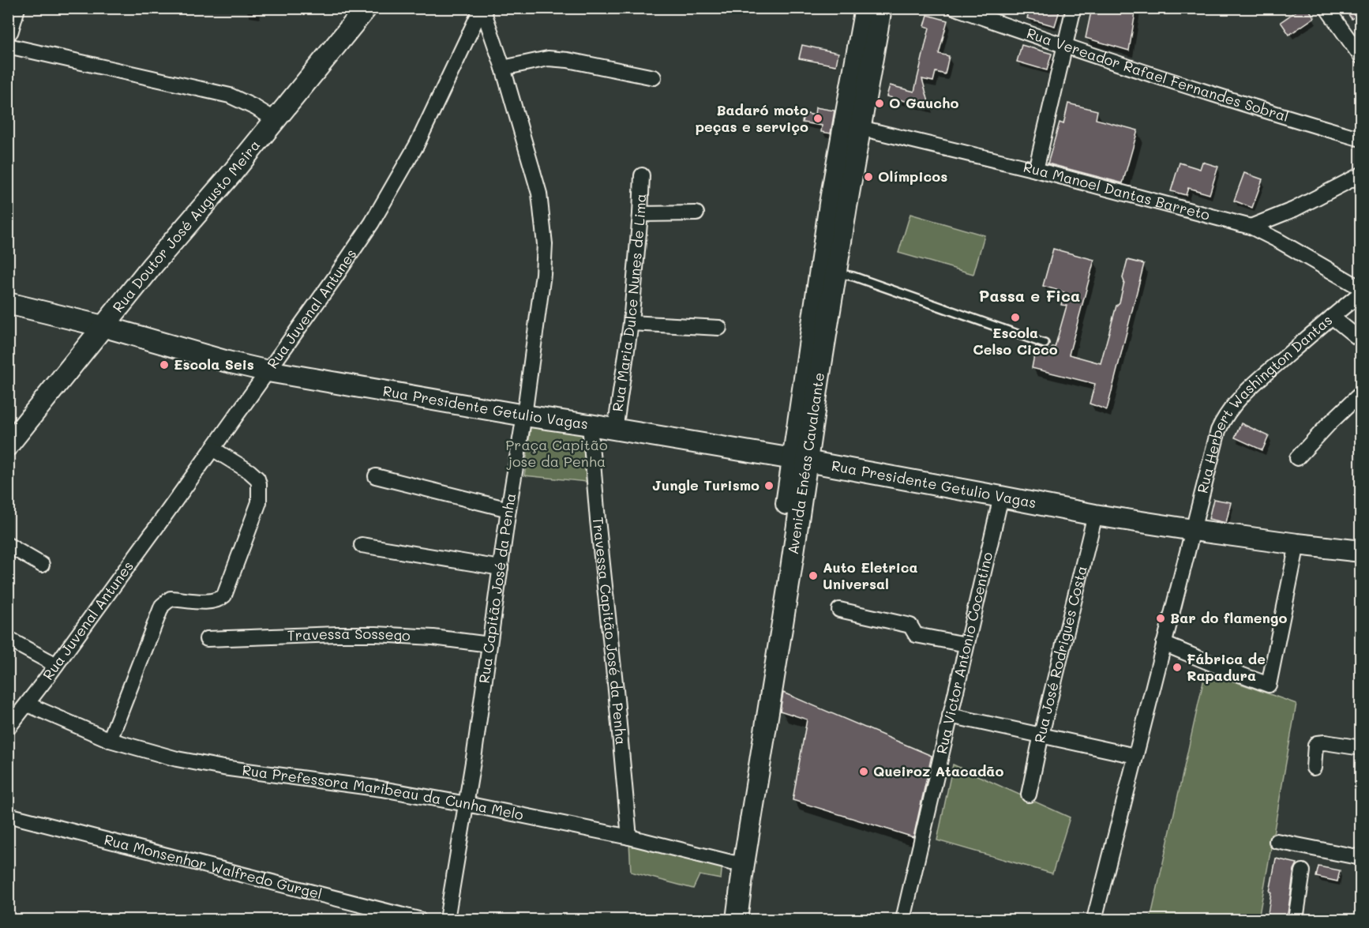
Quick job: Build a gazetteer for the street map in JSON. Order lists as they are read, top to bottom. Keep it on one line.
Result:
{"streets":{"street":["Rua Vereador Rafael Fernandes Sobral","Rua Manoel Dantas Barreto","Rua Doutor José Augusto Meira","Rua Maria Dulce Nunes de Lima","Rua Juvenal Antunes","Rua Herbert Washington Dantas","Rua Presidente Getulio Vagas","Avenida Enéas Cavalcante","Rua Capitão José da Penha","Travessa Capitão José da Penha","Travessa Sossego","Rua Victor Antonio Cocentino","Rua José Rodrigues Costa","Rua Prefessora Maribeau da Cunha Melo","Rua Monsenhor Walfredo Gurgel"]},"crossings":[["Rua Manoel Dantas Barreto","Avenida Enéas Cavalcante"],["Rua Doutor José Augusto Meira","Rua Presidente Getulio Vagas"],["Rua Maria Dulce Nunes de Lima","Rua Presidente Getulio Vagas"],["Rua Juvenal Antunes","Rua Presidente Getulio Vagas"],["Rua Juvenal Antunes","Rua Capitão José da Penha"],["Rua Juvenal Antunes","Rua Prefessora Maribeau da Cunha Melo"],["Rua Herbert Washington Dantas","Rua Presidente Getulio Vagas"],["Rua Presidente Getulio Vagas","Avenida Enéas Cavalcante"],["Rua Presidente Getulio Vagas","Rua Capitão José da Penha"],["Rua Presidente Getulio Vagas","Travessa Capitão José da Penha"],["Rua Presidente Getulio Vagas","Rua Victor Antonio Cocentino"],["Rua Presidente Getulio Vagas","Rua José Rodrigues Costa"],["Avenida Enéas Cavalcante","Rua Prefessora Maribeau da Cunha Melo"],["Rua Capitão José da Penha","Travessa Sossego"],["Rua Capitão José da Penha","Rua Prefessora Maribeau da Cunha Melo"],["Travessa Capitão José da Penha","Rua Prefessora Maribeau da Cunha Melo"]],"districts":["Passa e Fica"],"parks":["Praça Capitão jose da Penha"],"places":["O Gaucho","Badaró moto peças e serviço","Olímpicos","Escola Celso Cicco","Escola Seis","Jungle Turismo","Auto Eletrica Universal","Bar do flamengo","Fábrica de Rapadura","Queiroz Atacadão"]}
